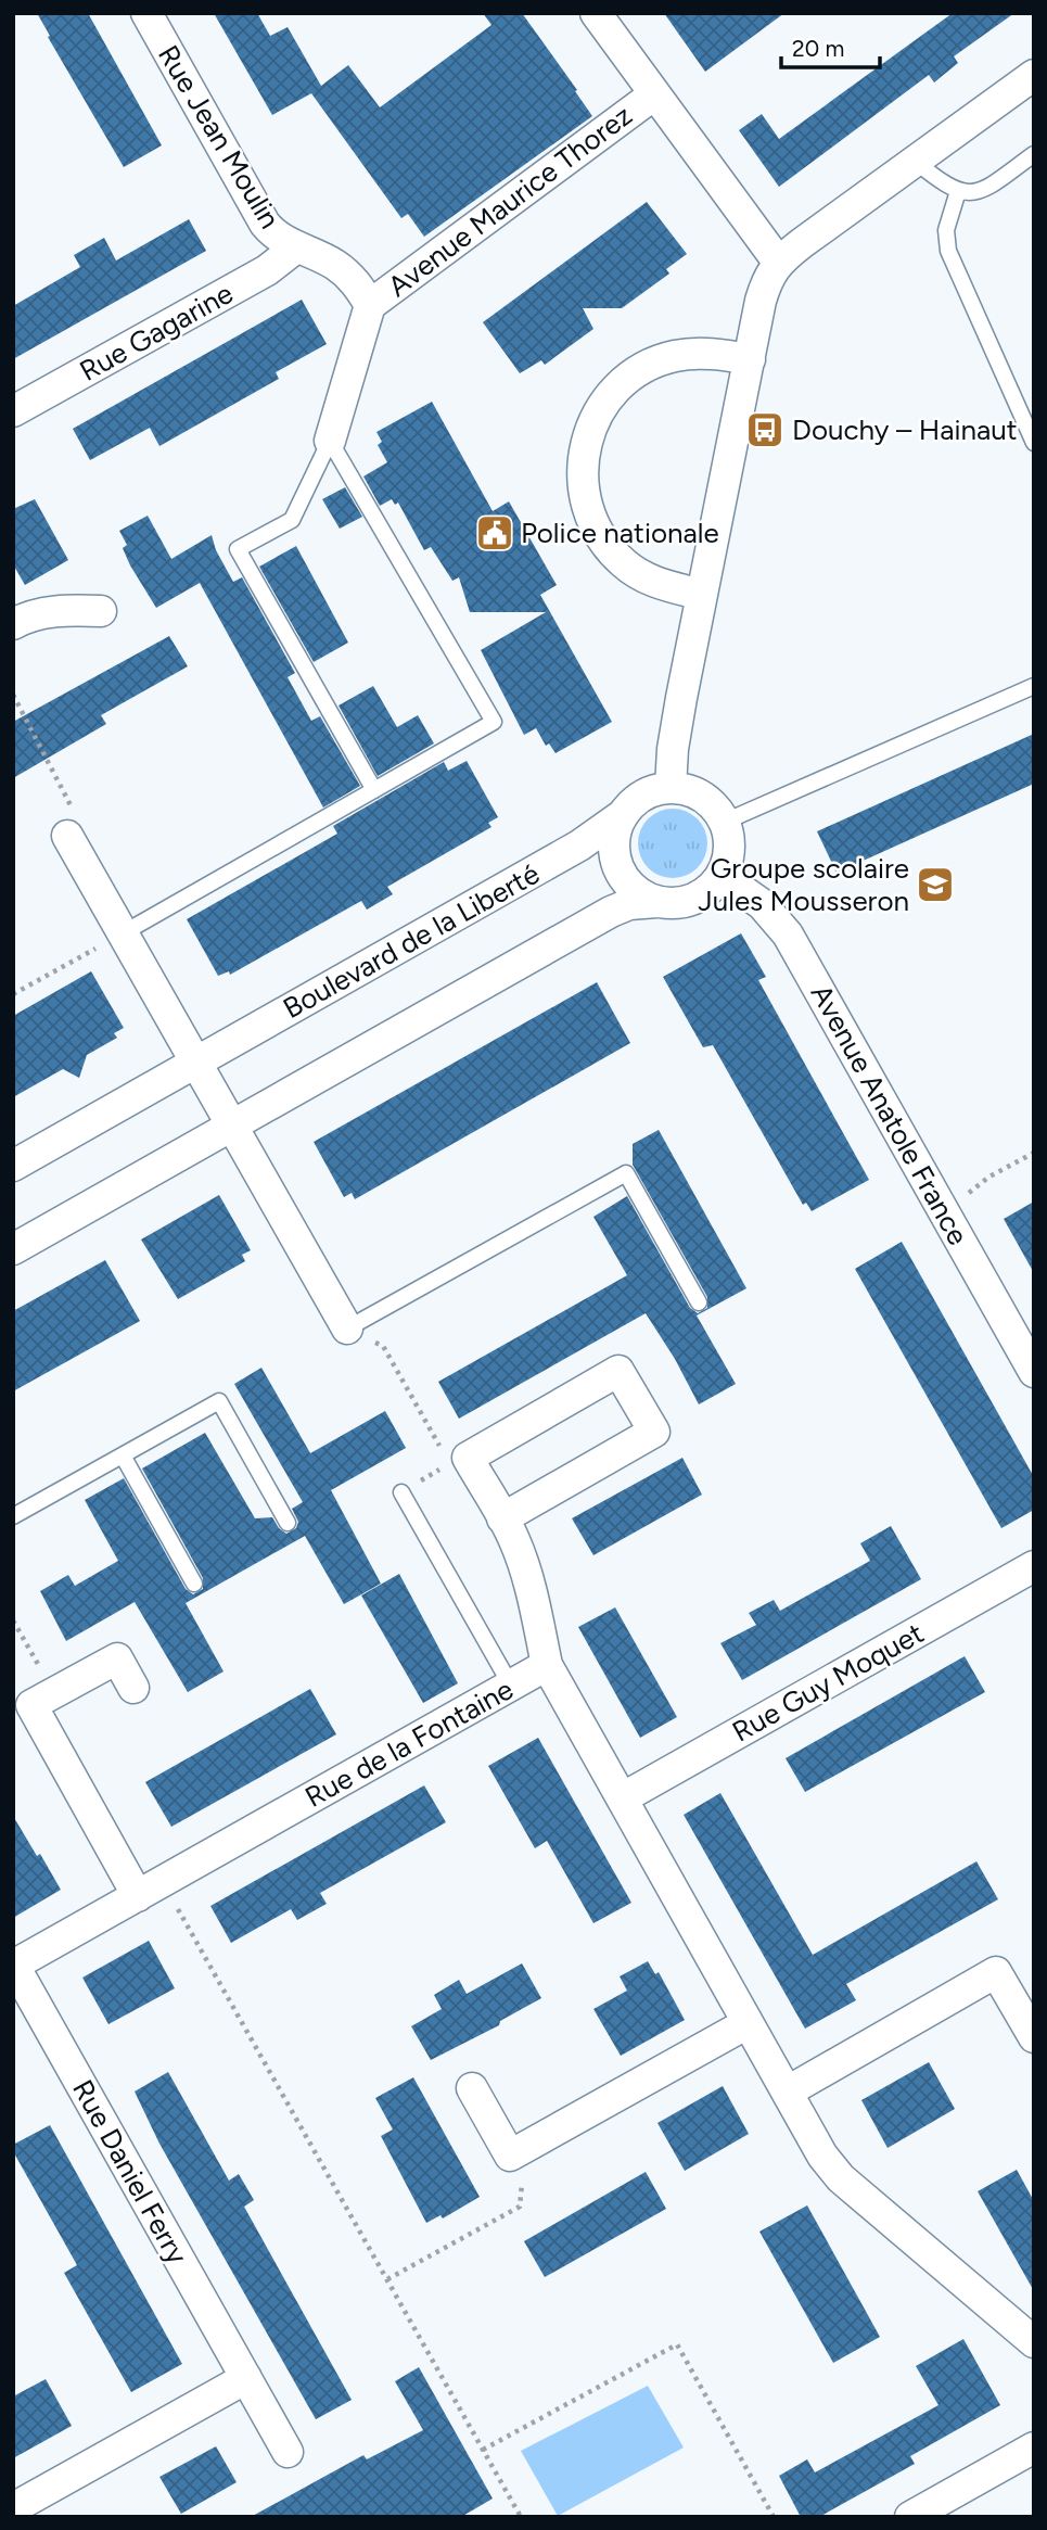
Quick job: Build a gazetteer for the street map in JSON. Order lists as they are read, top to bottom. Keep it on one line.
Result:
{"streets":{"street":["Rue Jean Moulin","Avenue Maurice Thorez","Rue Gagarine","Boulevard de la Liberté","Avenue Anatole France","Rue Guy Moquet","Rue de la Fontaine","Rue Daniel Ferry"]},"crossings":[["Rue Jean Moulin","Avenue Maurice Thorez"],["Rue Jean Moulin","Rue Gagarine"],["Boulevard de la Liberté","Avenue Anatole France"],["Rue de la Fontaine","Rue Daniel Ferry"]],"places":{"bus stop":["Douchy – Hainaut"],"public building":["Police nationale"],"school or university":["Groupe scolaire Jules Mousseron"]},"scale_bar":"20 m"}
